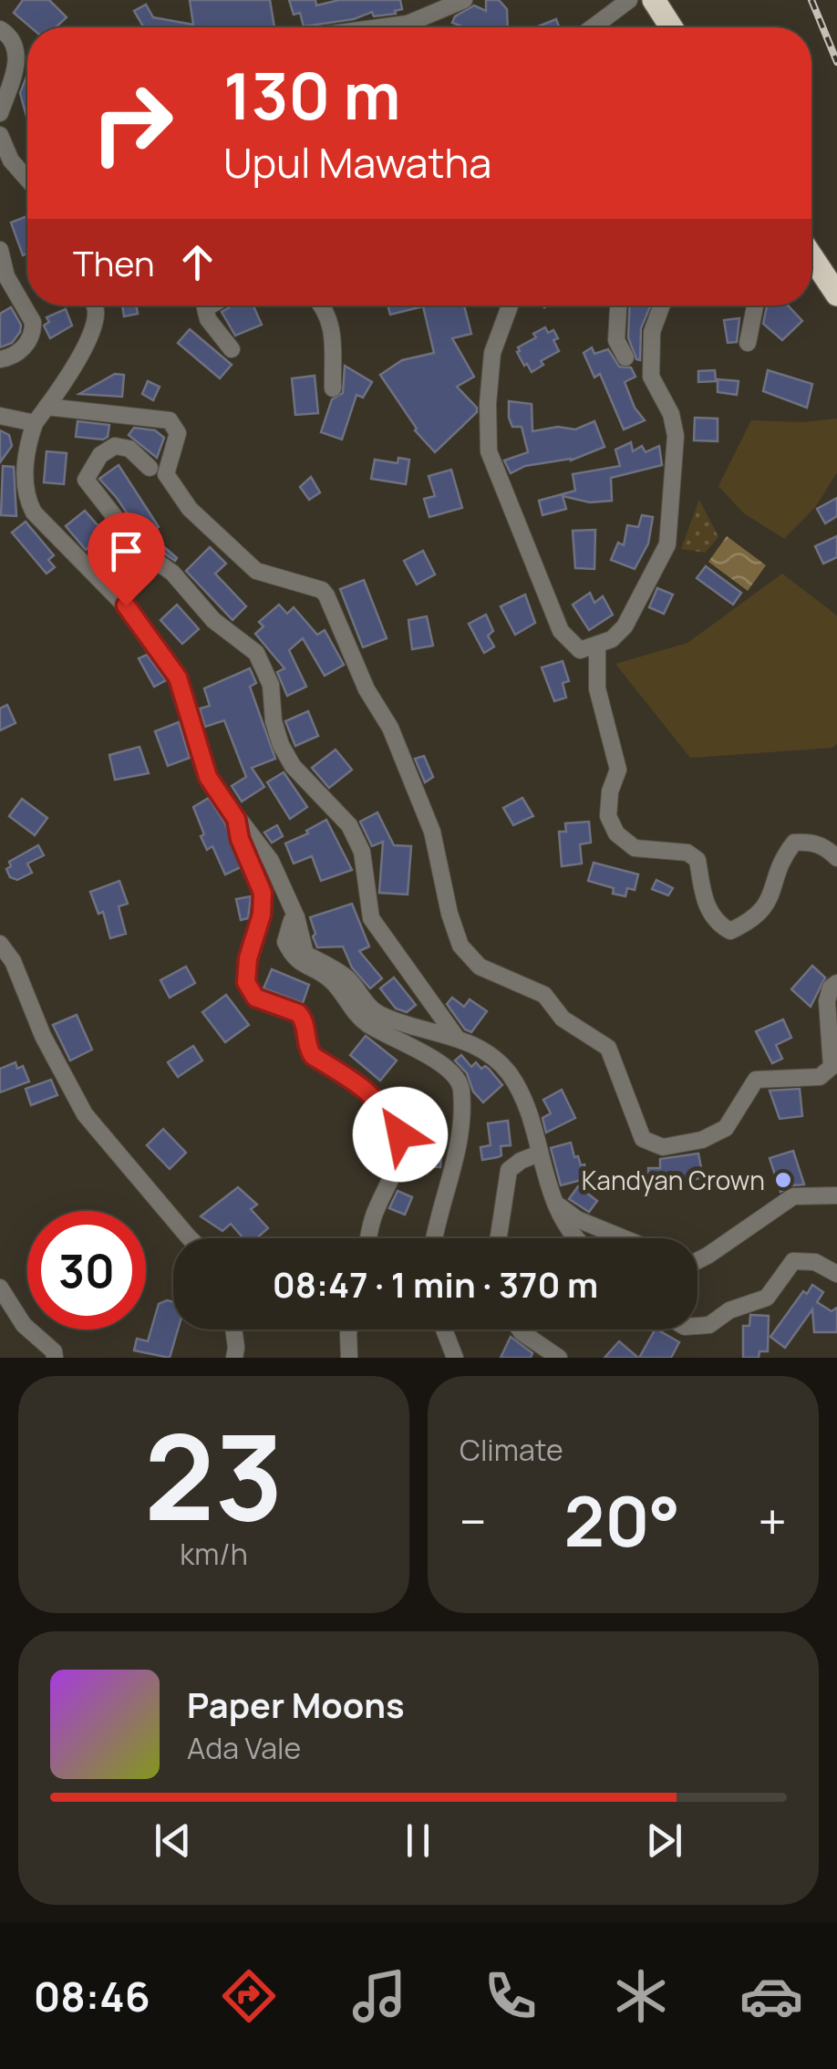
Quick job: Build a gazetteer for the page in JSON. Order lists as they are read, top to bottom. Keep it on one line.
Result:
{"places":["Kandyan Crown"],"page":{"turn":["130 m","Upul Mawatha"],"then":"Then","limit":"30","trip":"08:47 · 1 min · 370 m","tile":[["23","km/h"],"Climate"],"heat":["−","20°","+"],"song":["Paper Moons","Ada Vale"],"tabs":"08:46"}}
